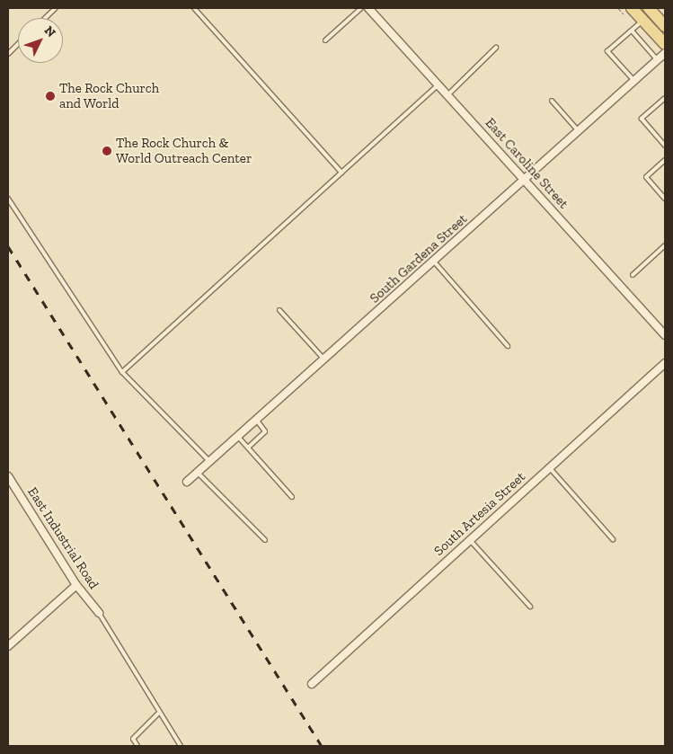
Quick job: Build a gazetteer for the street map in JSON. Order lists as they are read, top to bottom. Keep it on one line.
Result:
{"streets":{"street":["East Caroline Street","South Gardena Street","South Artesia Street","East Industrial Road"]},"crossings":[["East Caroline Street","South Gardena Street"]],"places":["The Rock Church and World","The Rock Church & World Outreach Center"],"north":"top right"}
